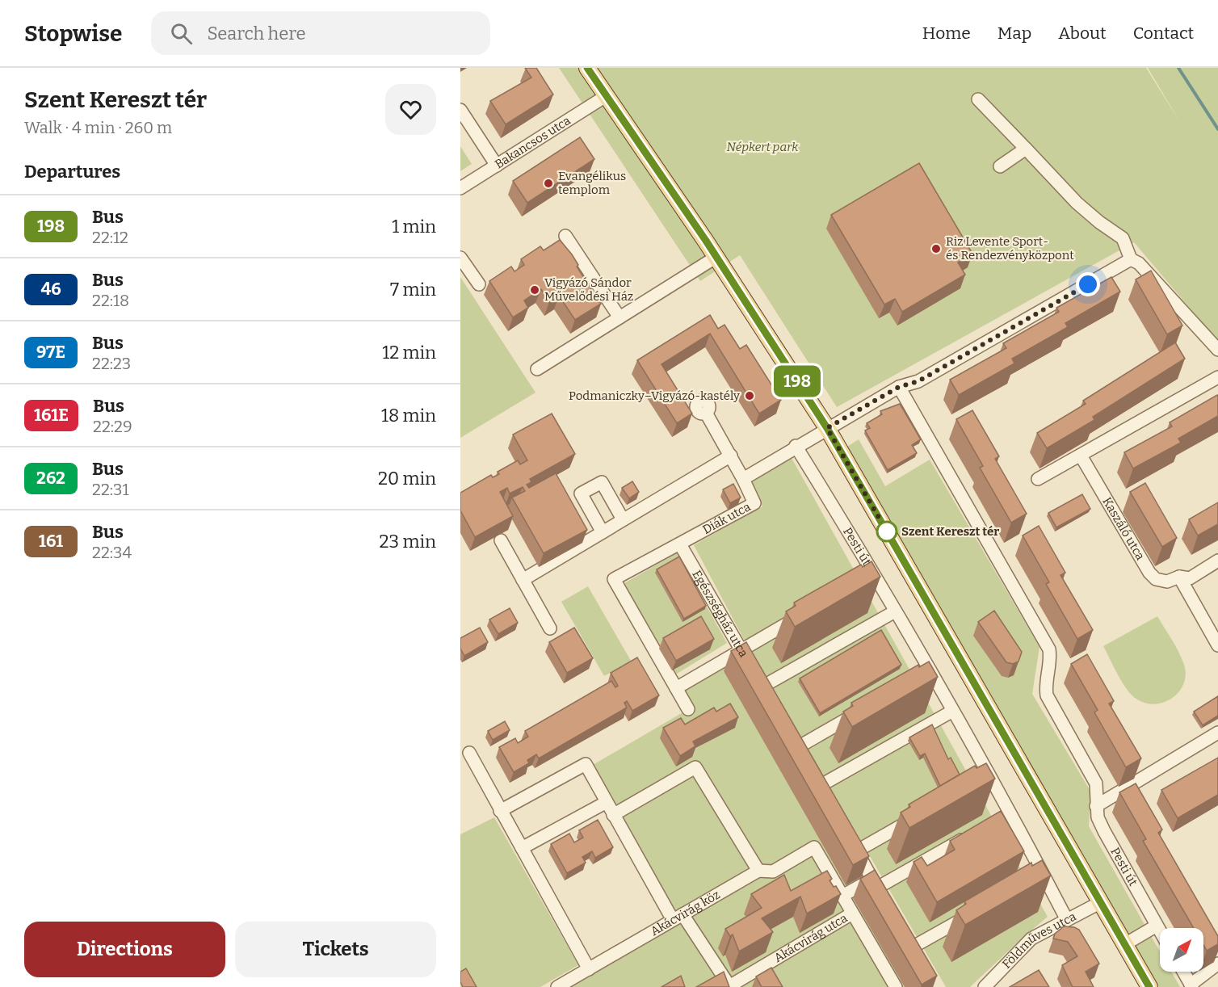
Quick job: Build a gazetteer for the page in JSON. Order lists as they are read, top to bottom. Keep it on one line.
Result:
{"streets":{"street":["Bakancsos utca","Diák utca","Kaszáló utca","Pesti út","Egészségház utca","Akácvirág köz","Akácvirág utca","Földműves utca"]},"crossings":[["Diák utca","Egészségház utca"],["Pesti út","Egészségház utca"],["Pesti út","Földműves utca"],["Akácvirág köz","Akácvirág utca"]],"parks":["Népkert park"],"places":["Evangélikus templom","Riz Levente Sport- és Rendezvényközpont","Vigyázó Sándor Művelődési Ház","Podmaniczky–Vigyázó-kastély","Szent Kereszt tér"],"lines":["bus line 198"],"north":"top right","page":{"header":"Stopwise","search":"Search here","nav":["Home","Map","About","Contact"],"heading":[["Szent Kereszt tér","Walk · 4 min · 260 m"],"Departures"],"on_map":"198","list":[{"mark":"198","name":"Bus","note":"22:12","value":"1 min"},{"mark":"46","name":"Bus","note":"22:18","value":"7 min"},{"mark":"97E","name":"Bus","note":"22:23","value":"12 min"},{"mark":"161E","name":"Bus","note":"22:29","value":"18 min"},{"mark":"262","name":"Bus","note":"22:31","value":"20 min"},{"mark":"161","name":"Bus","note":"22:34","value":"23 min"}],"buttons":["Directions","Tickets"]}}
